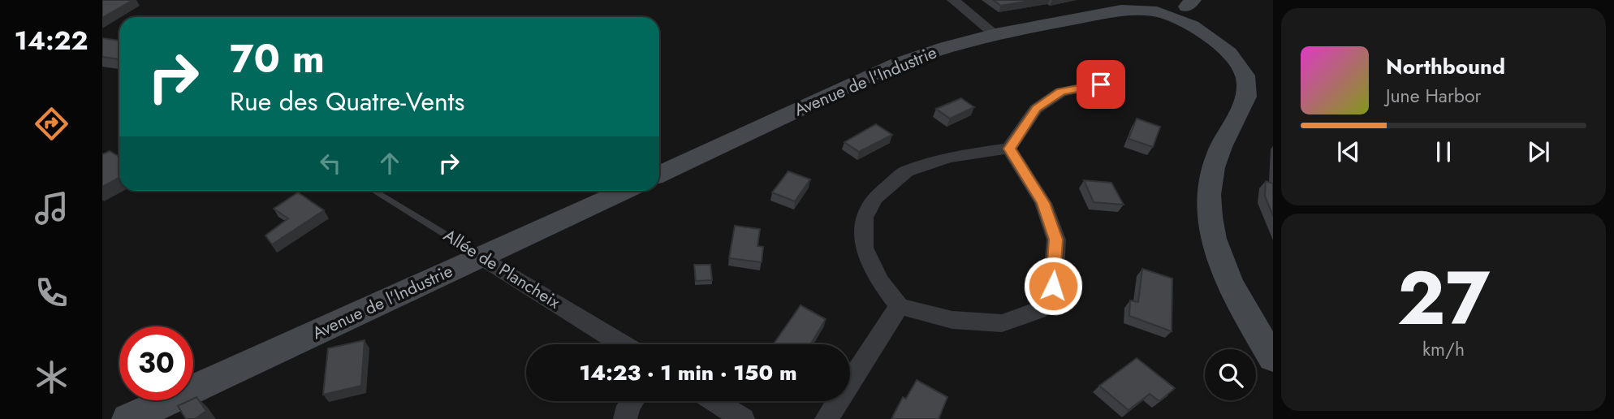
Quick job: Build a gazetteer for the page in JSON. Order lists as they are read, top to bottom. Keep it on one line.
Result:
{"streets":{"street":["Avenue de l'Industrie","Allée de Plancheix"]},"crossings":[["Avenue de l'Industrie","Allée de Plancheix"]],"page":{"tabs":"14:22","turn":["70 m","Rue des Quatre-Vents"],"song":["Northbound","June Harbor"],"tile":["27","km/h"],"limit":"30","trip":"14:23 · 1 min · 150 m"}}
